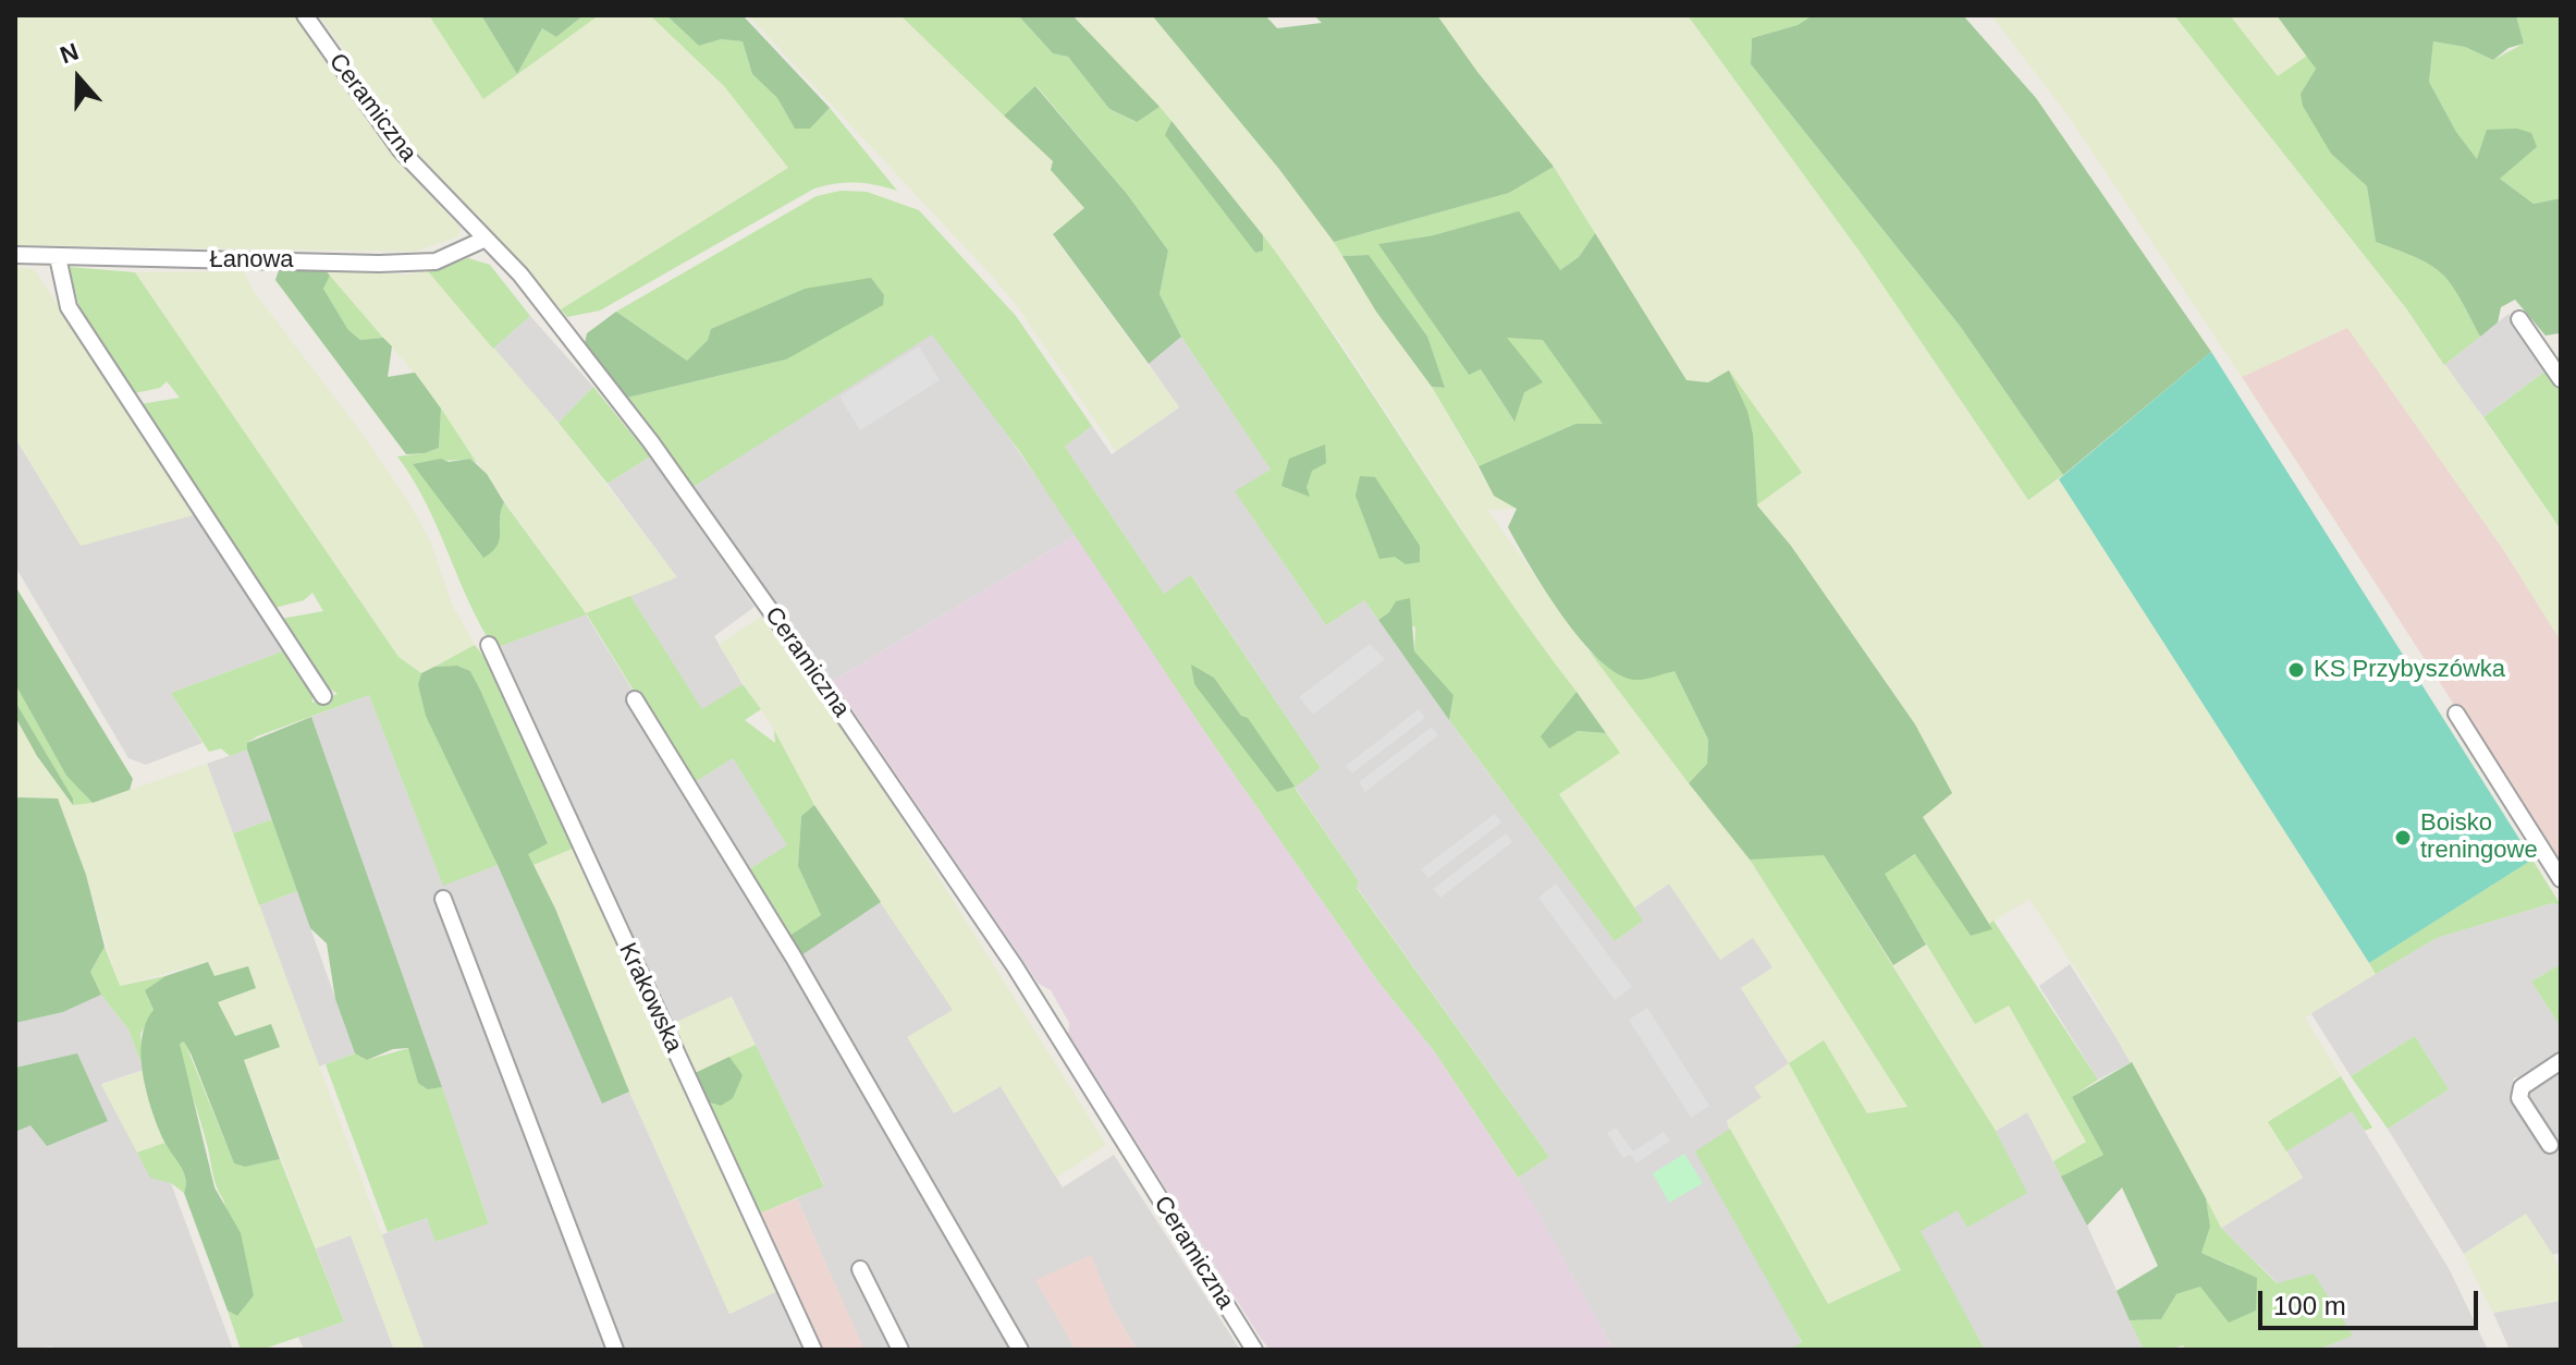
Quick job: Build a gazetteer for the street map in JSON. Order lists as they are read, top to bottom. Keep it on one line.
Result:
{"streets":{"street":["Ceramiczna","Łanowa","Krakowska"]},"crossings":[["Ceramiczna","Łanowa"]],"places":["KS Przybyszówka","Boisko treningowe"],"scale_bar":"100 m","north":"top"}
